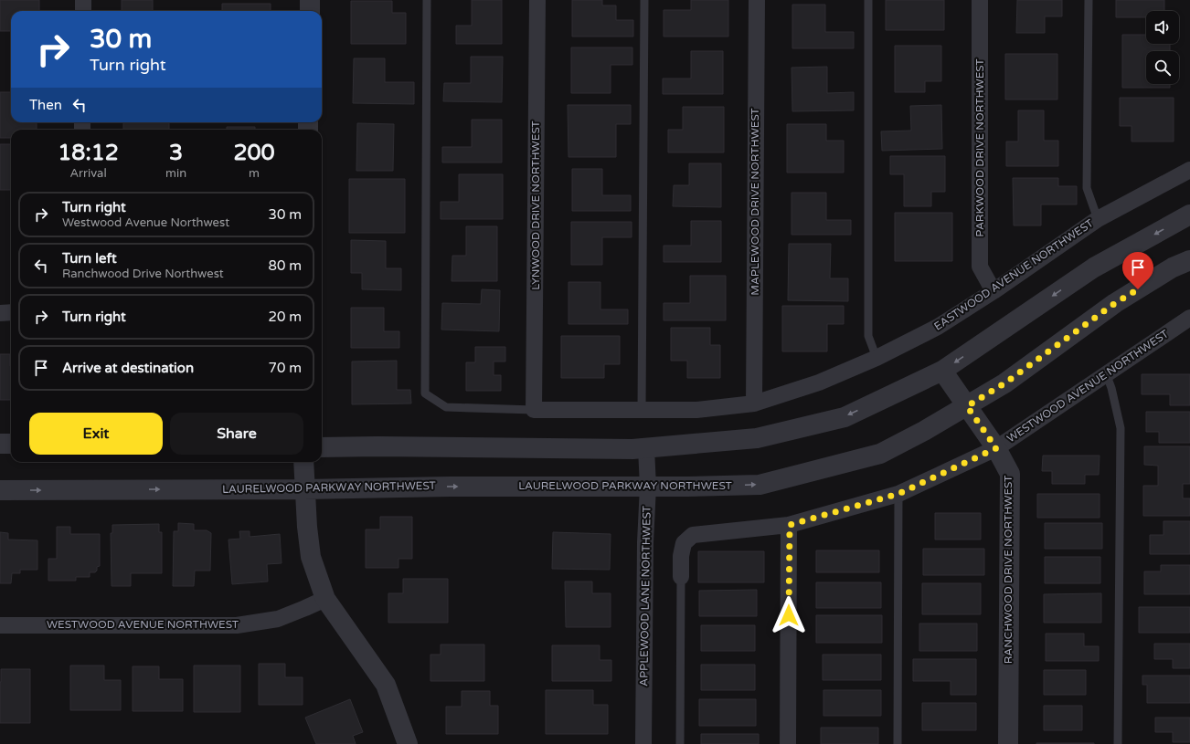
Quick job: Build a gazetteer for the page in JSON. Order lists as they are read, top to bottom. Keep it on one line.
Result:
{"streets":{"street":["PARKWOOD DRIVE NORTHWEST","MAPLEWOOD DRIVE NORTHWEST","LYNWOOD DRIVE NORTHWEST","EASTWOOD AVENUE NORTHWEST","WESTWOOD AVENUE NORTHWEST","LAURELWOOD PARKWAY NORTHWEST","RANCHWOOD DRIVE NORTHWEST","APPLEWOOD LANE NORTHWEST"]},"crossings":[["PARKWOOD DRIVE NORTHWEST","EASTWOOD AVENUE NORTHWEST"],["MAPLEWOOD DRIVE NORTHWEST","EASTWOOD AVENUE NORTHWEST"],["LYNWOOD DRIVE NORTHWEST","EASTWOOD AVENUE NORTHWEST"],["WESTWOOD AVENUE NORTHWEST","RANCHWOOD DRIVE NORTHWEST"],["LAURELWOOD PARKWAY NORTHWEST","RANCHWOOD DRIVE NORTHWEST"],["LAURELWOOD PARKWAY NORTHWEST","APPLEWOOD LANE NORTHWEST"]],"page":{"turn":["30 m","Turn right"],"then":"Then","eta":["18:12","Arrival","3","min","200","m"],"list":[{"name":"Turn right","note":"Westwood Avenue Northwest","value":"30 m"},{"name":"Turn left","note":"Ranchwood Drive Northwest","value":"80 m"},{"name":"Turn right","value":"20 m"},{"name":"Arrive at destination","value":"70 m"}],"buttons":["Exit","Share"]}}
